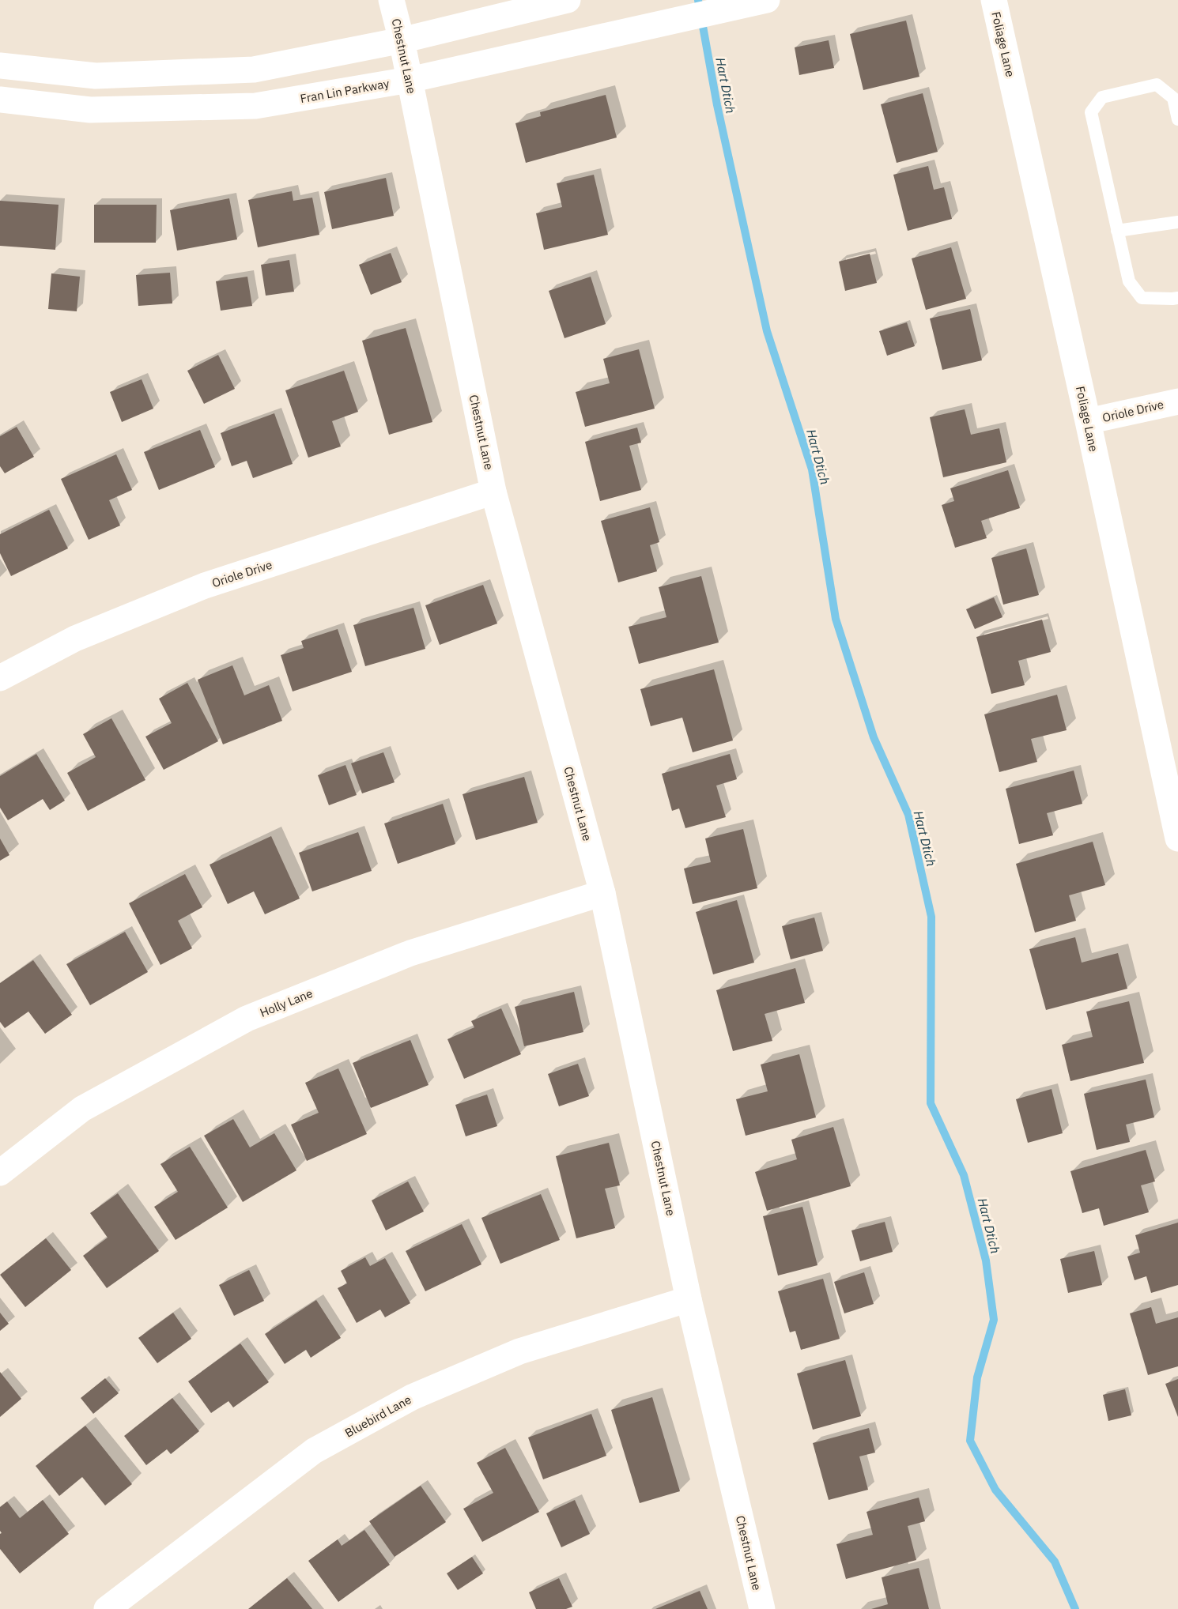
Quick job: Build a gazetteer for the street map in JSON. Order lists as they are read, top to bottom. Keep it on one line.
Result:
{"streets":{"street":["Foliage Lane","Chestnut Lane","Fran Lin Parkway","Oriole Drive","Holly Lane","Bluebird Lane"]},"crossings":[["Foliage Lane","Oriole Drive"],["Chestnut Lane","Fran Lin Parkway"],["Chestnut Lane","Oriole Drive"],["Chestnut Lane","Holly Lane"],["Chestnut Lane","Bluebird Lane"]],"water":["Hart Dtich"]}
